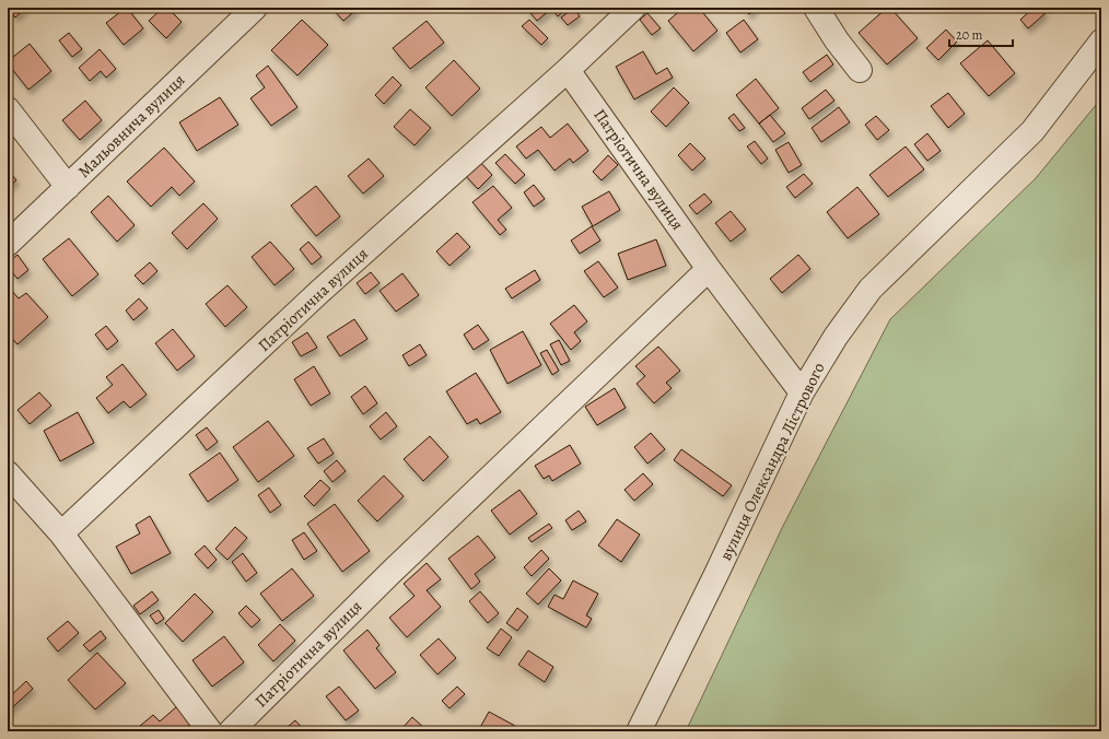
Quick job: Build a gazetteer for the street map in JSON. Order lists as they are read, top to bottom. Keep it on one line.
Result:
{"streets":{"street":["Мальовнича вулиця","Патріотична вулиця","вулиця Олександра Лістрового"]},"crossings":[["Патріотична вулиця","вулиця Олександра Лістрового"]],"scale_bar":"20 m"}
